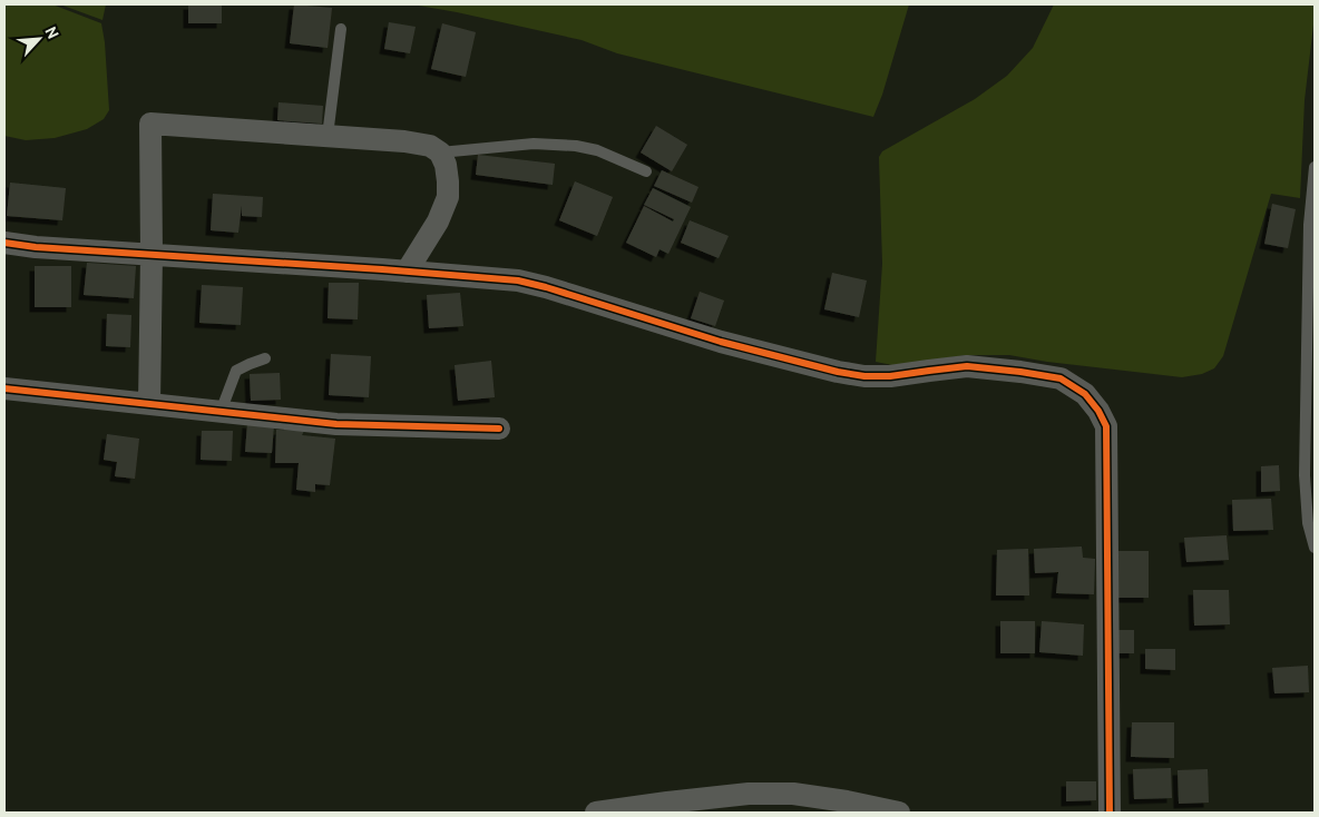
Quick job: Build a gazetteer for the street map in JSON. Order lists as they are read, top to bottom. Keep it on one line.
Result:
{"north":"top right"}
